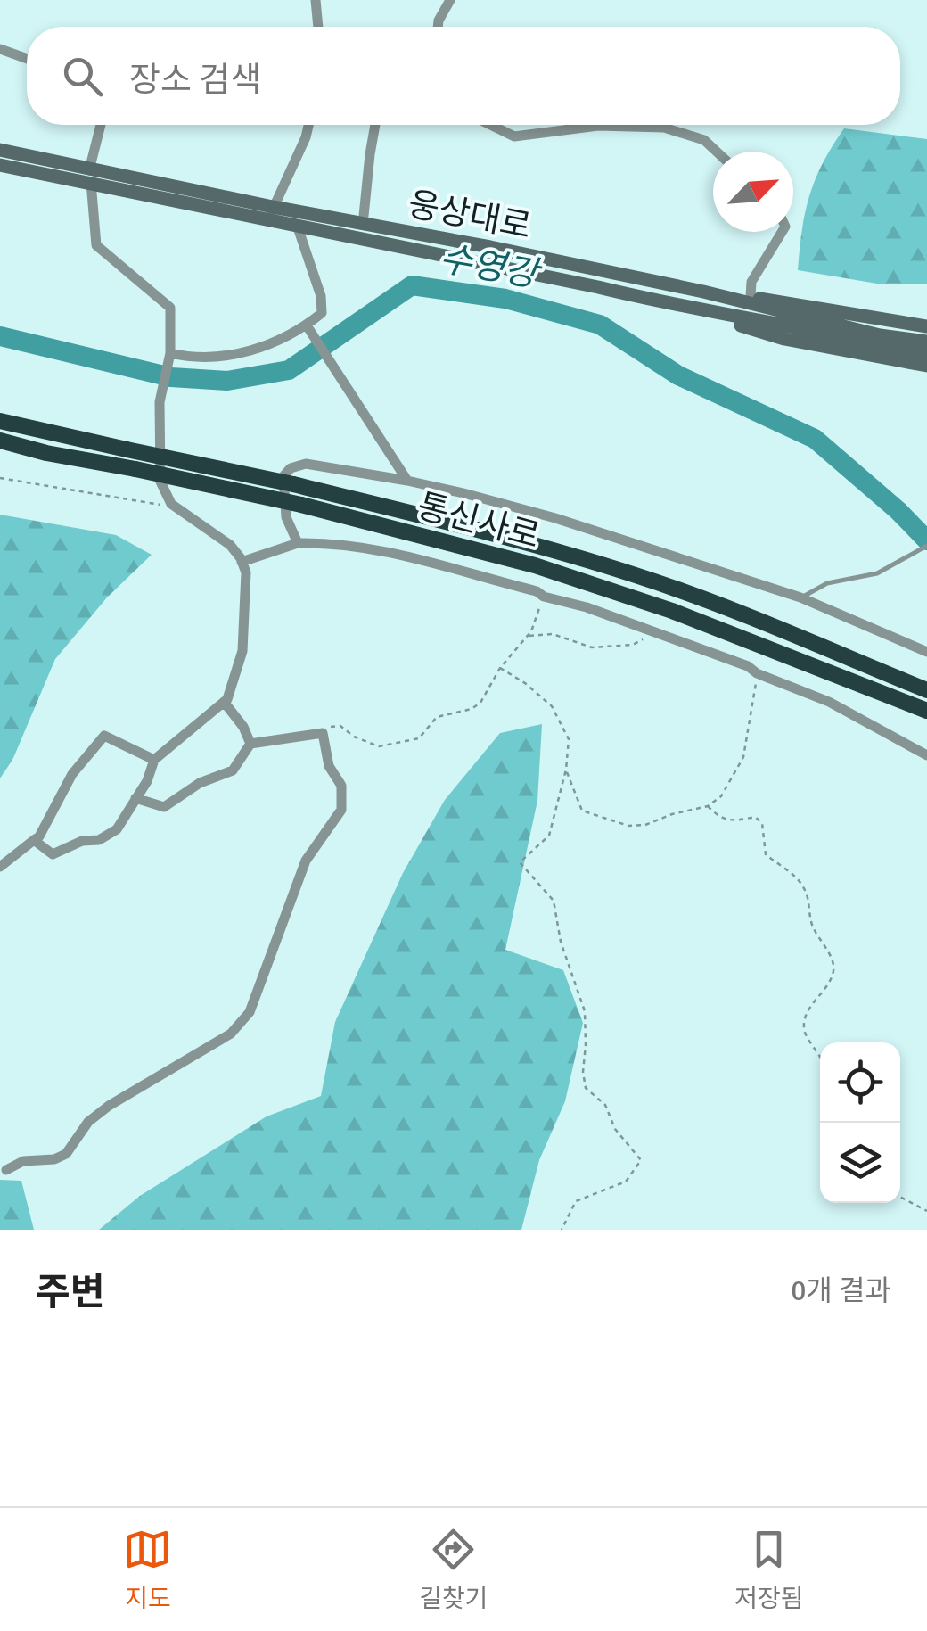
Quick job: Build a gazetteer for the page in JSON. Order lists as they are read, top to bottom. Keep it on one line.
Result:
{"streets":{"highway":["통신사로"],"main road":["웅상대로"]},"water":["수영강"],"north":"top right","page":{"search":"장소 검색","heading":["주변","0개 결과"],"nav":["지도","길찾기","저장됨"]}}
